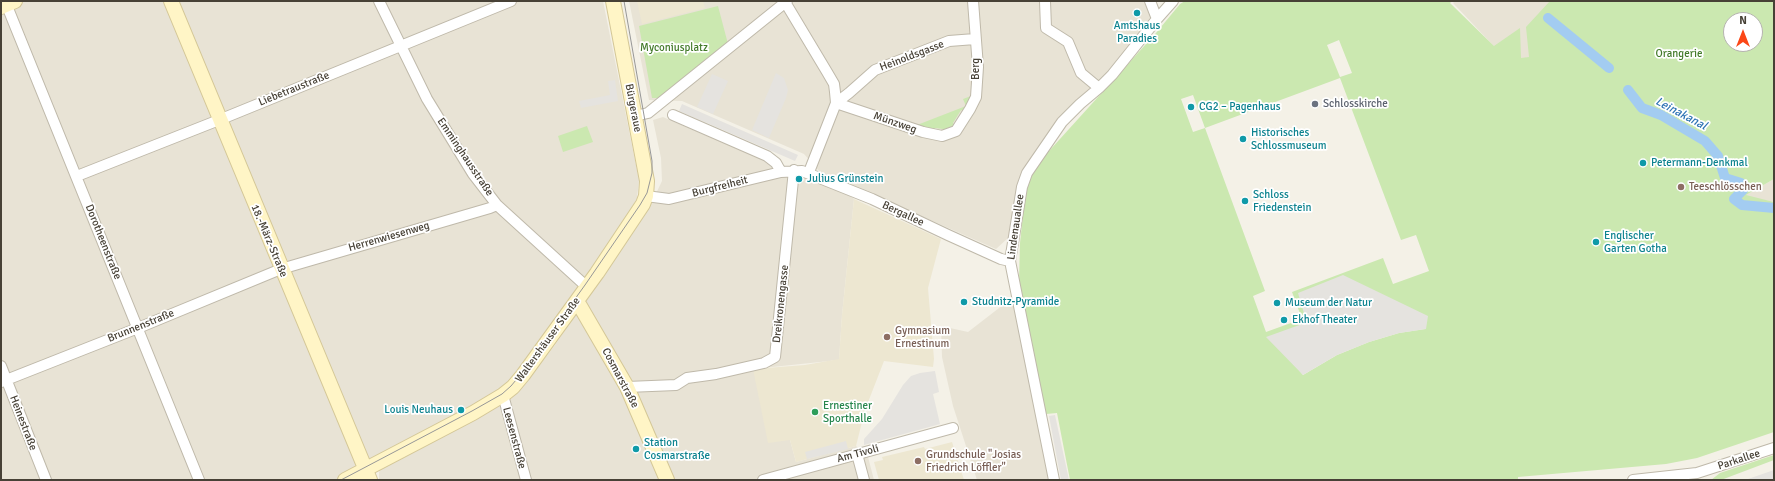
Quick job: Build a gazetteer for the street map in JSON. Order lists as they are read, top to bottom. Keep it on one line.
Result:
{"streets":{"street":["Heinoldsgasse","Berg","Liebetraustraße","Bürgeraue","Münzweg","Emminghausstraße","Burgfreiheit","Bergallee","Lindenauallee","Herrenwiesenweg","18.-März-Straße","Dorotheenstraße","Dreikronengasse","Brunnenstraße","Waltershäuser Straße","Cosmarstraße","Heinestraße","Leesenstraße","Am Tivoli","Parkallee"]},"crossings":[["Heinoldsgasse","Berg"],["Heinoldsgasse","Münzweg"],["Berg","Münzweg"],["Liebetraustraße","Emminghausstraße"],["Liebetraustraße","18.-März-Straße"],["Liebetraustraße","Dorotheenstraße"],["Bürgeraue","Burgfreiheit"],["Bürgeraue","Waltershäuser Straße"],["Emminghausstraße","Herrenwiesenweg"],["Emminghausstraße","Waltershäuser Straße"],["Burgfreiheit","Bergallee"],["Burgfreiheit","Dreikronengasse"],["Bergallee","Lindenauallee"],["Bergallee","Dreikronengasse"],["Herrenwiesenweg","18.-März-Straße"],["Herrenwiesenweg","Brunnenstraße"],["18.-März-Straße","Brunnenstraße"],["18.-März-Straße","Waltershäuser Straße"],["Dorotheenstraße","Brunnenstraße"],["Dreikronengasse","Cosmarstraße"],["Brunnenstraße","Heinestraße"],["Waltershäuser Straße","Cosmarstraße"],["Waltershäuser Straße","Leesenstraße"]],"water":["Leinakanal"],"parks":["Myconiusplatz","Orangerie"],"places":["Amtshaus Paradies","Schlosskirche","CG2 – Pagenhaus","Historisches Schlossmuseum","Petermann-Denkmal","Julius Grünstein","Teeschlösschen","Schloss Friedenstein","Englischer Garten Gotha","Studnitz-Pyramide","Museum der Natur","Ekhof Theater","Gymnasium Ernestinum","Louis Neuhaus","Ernestiner Sporthalle","Station Cosmarstraße","Grundschule \"Josias Friedrich Löffler\""],"north":"top"}
